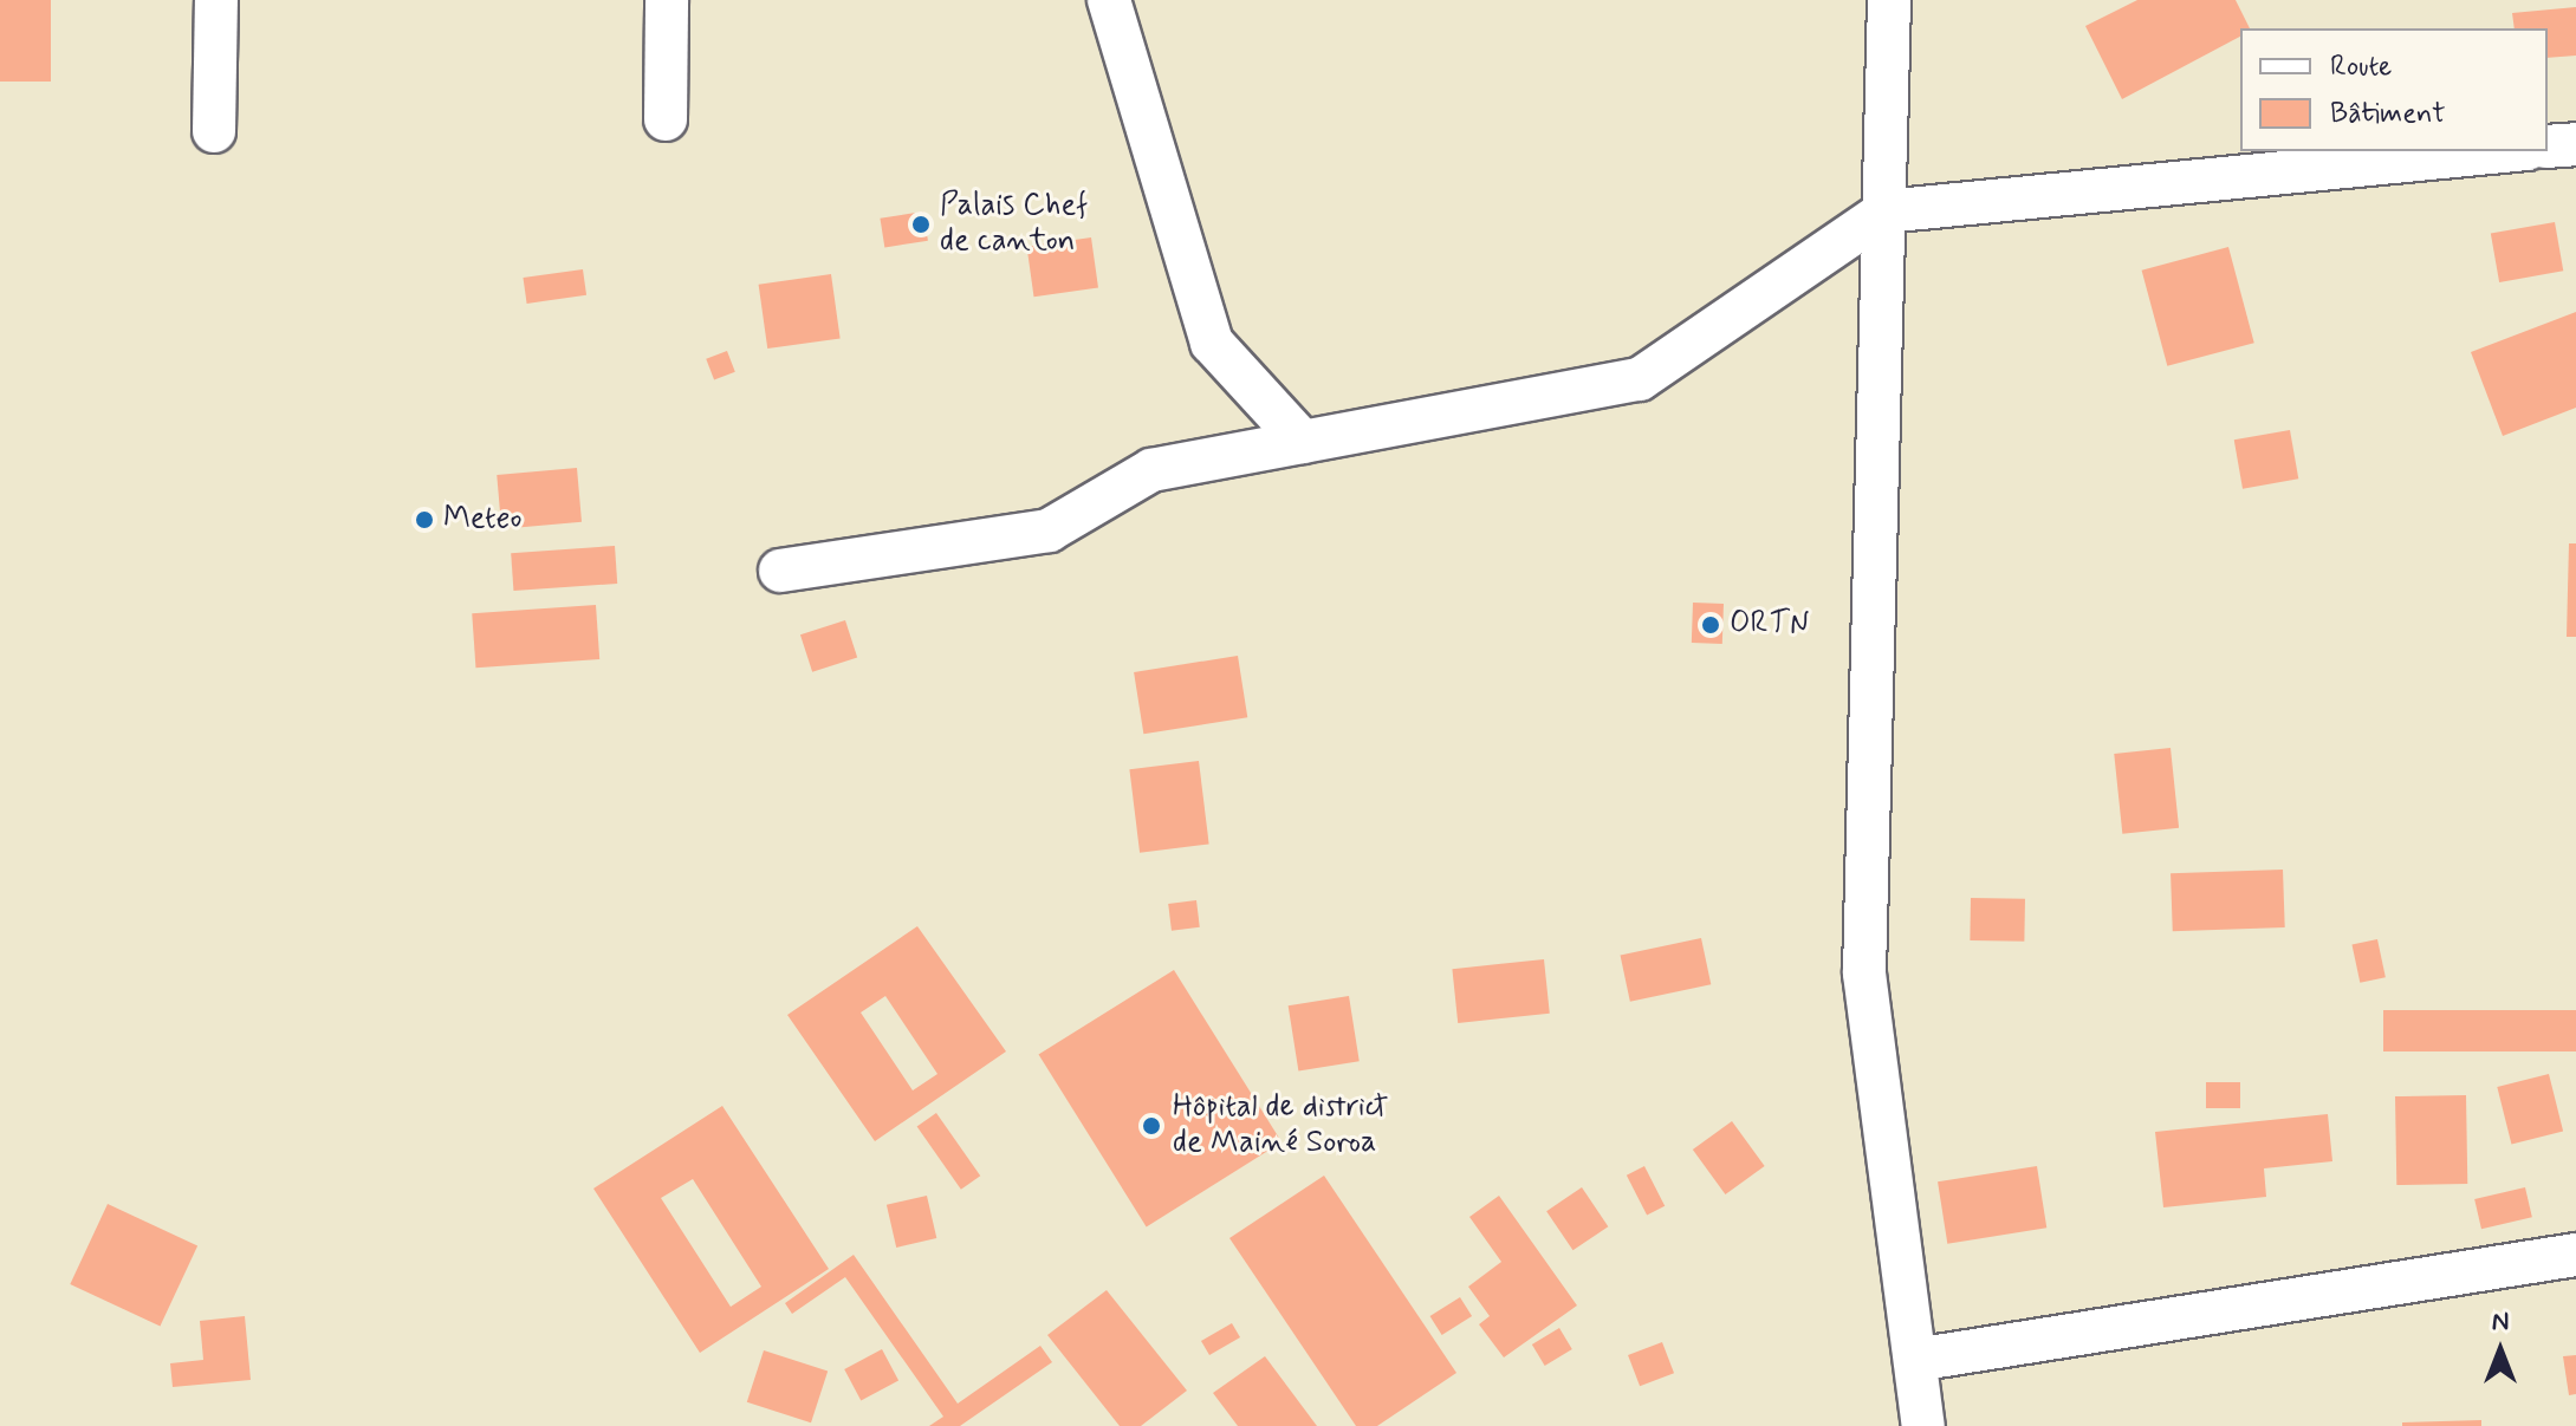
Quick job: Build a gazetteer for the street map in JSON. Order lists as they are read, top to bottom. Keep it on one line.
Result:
{"places":["Palais Chef de canton","Meteo","ORTN","Hôpital de district de Mainé Soroa"],"legend":["Route","Bâtiment"],"north":"top"}
